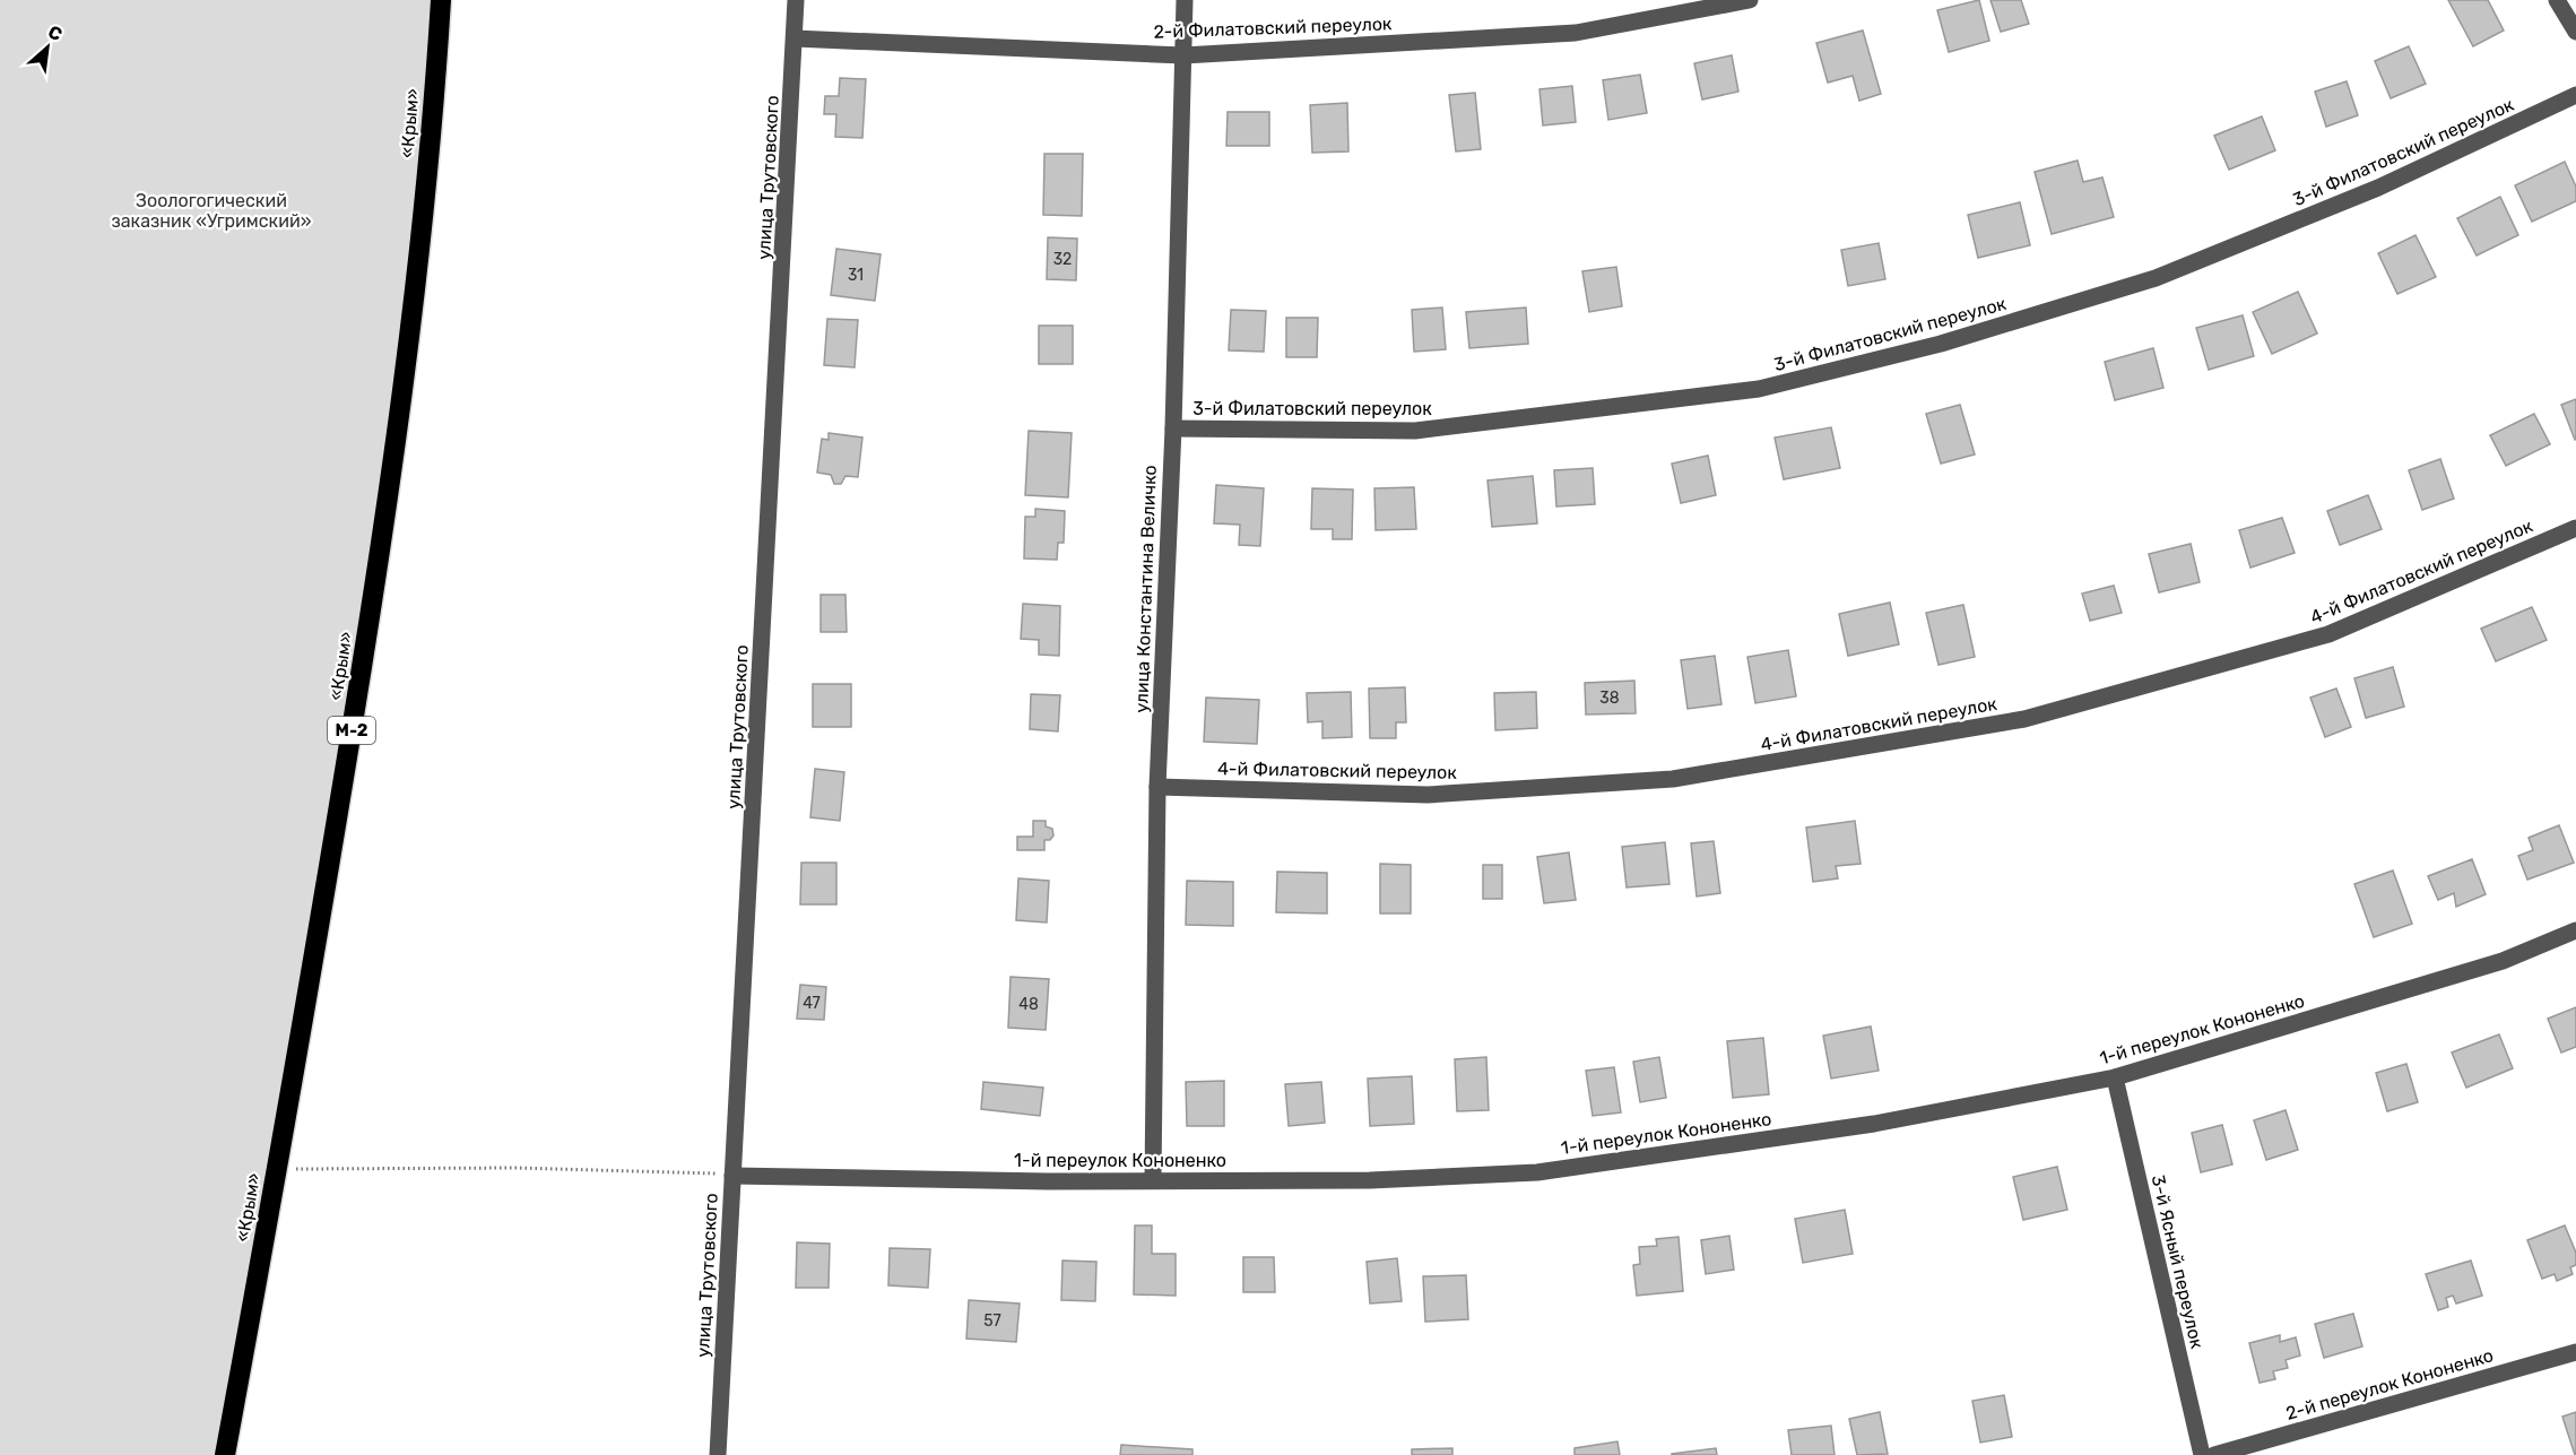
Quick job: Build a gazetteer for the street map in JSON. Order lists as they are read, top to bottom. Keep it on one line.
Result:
{"streets":{"highway":["«Крым»","М-2"],"street":["2-й Филатовский переулок","3-й Филатовский переулок","улица Трутовского","4-й Филатовский переулок","улица Константина Величко","1-й переулок Кононенко","3-й Ясный переулок","2-й переулок Кононенко"]},"crossings":[["2-й Филатовский переулок","улица Трутовского"],["2-й Филатовский переулок","улица Константина Величко"],["3-й Филатовский переулок","улица Константина Величко"],["улица Трутовского","1-й переулок Кононенко"],["4-й Филатовский переулок","улица Константина Величко"],["улица Константина Величко","1-й переулок Кононенко"],["1-й переулок Кононенко","3-й Ясный переулок"]],"parks":["Зоологогический заказник «Угримский»"],"house_numbers":["32","31","38","47","48","57"],"north":"top right"}
